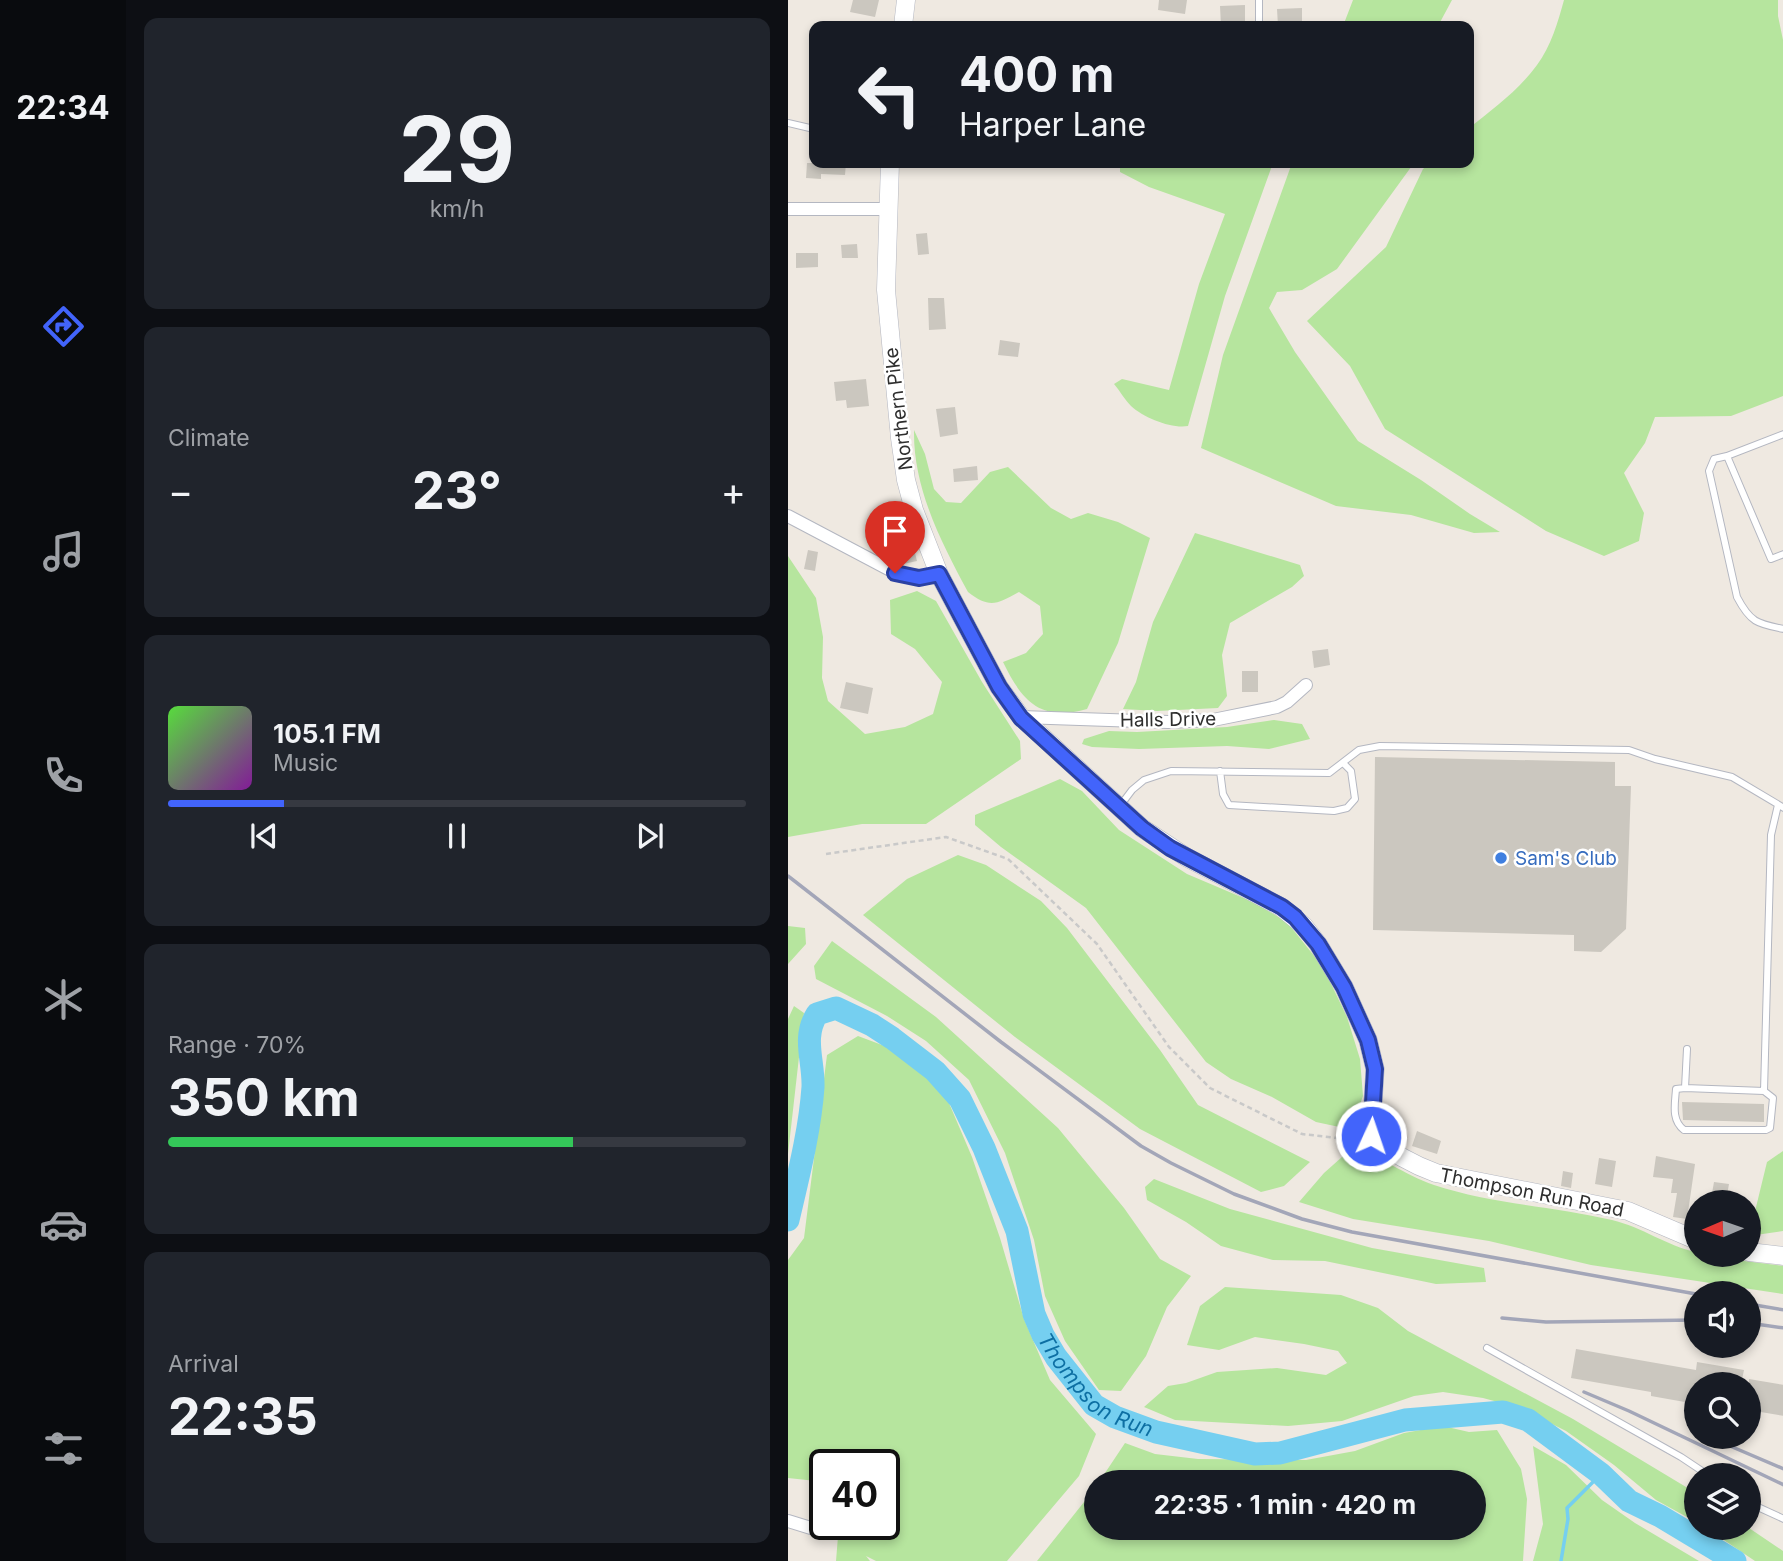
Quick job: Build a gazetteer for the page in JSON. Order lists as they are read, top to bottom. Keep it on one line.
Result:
{"streets":{"street":["Northern Pike","Halls Drive","Thompson Run Road"]},"crossings":[["Northern Pike","Halls Drive"],["Northern Pike","Thompson Run Road"]],"water":["Thompson Run"],"places":["Sam's Club"],"north":"left","page":{"tabs":"22:34","tile":[["29","km/h"],"Climate",["Range · 70%","350 km"],["Arrival","22:35"]],"turn":["400 m","Harper Lane"],"heat":["−","23°","+"],"song":["105.1 FM","Music"],"limit":"40","trip":"22:35 · 1 min · 420 m"}}
